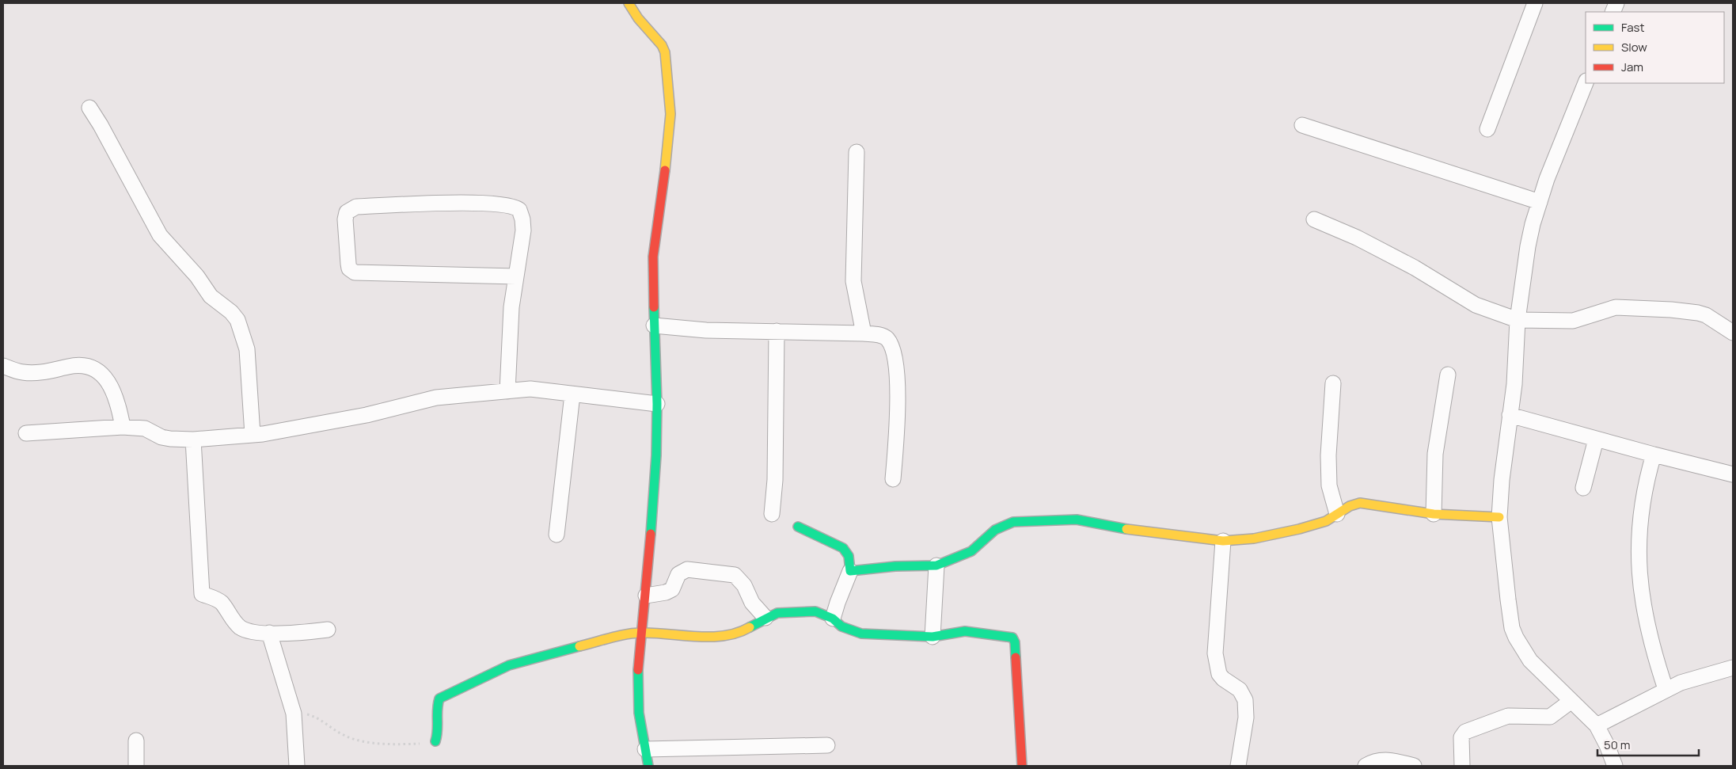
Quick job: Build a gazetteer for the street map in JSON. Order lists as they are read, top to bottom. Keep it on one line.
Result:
{"legend":["Fast","Slow","Jam"],"scale_bar":"50 m"}
